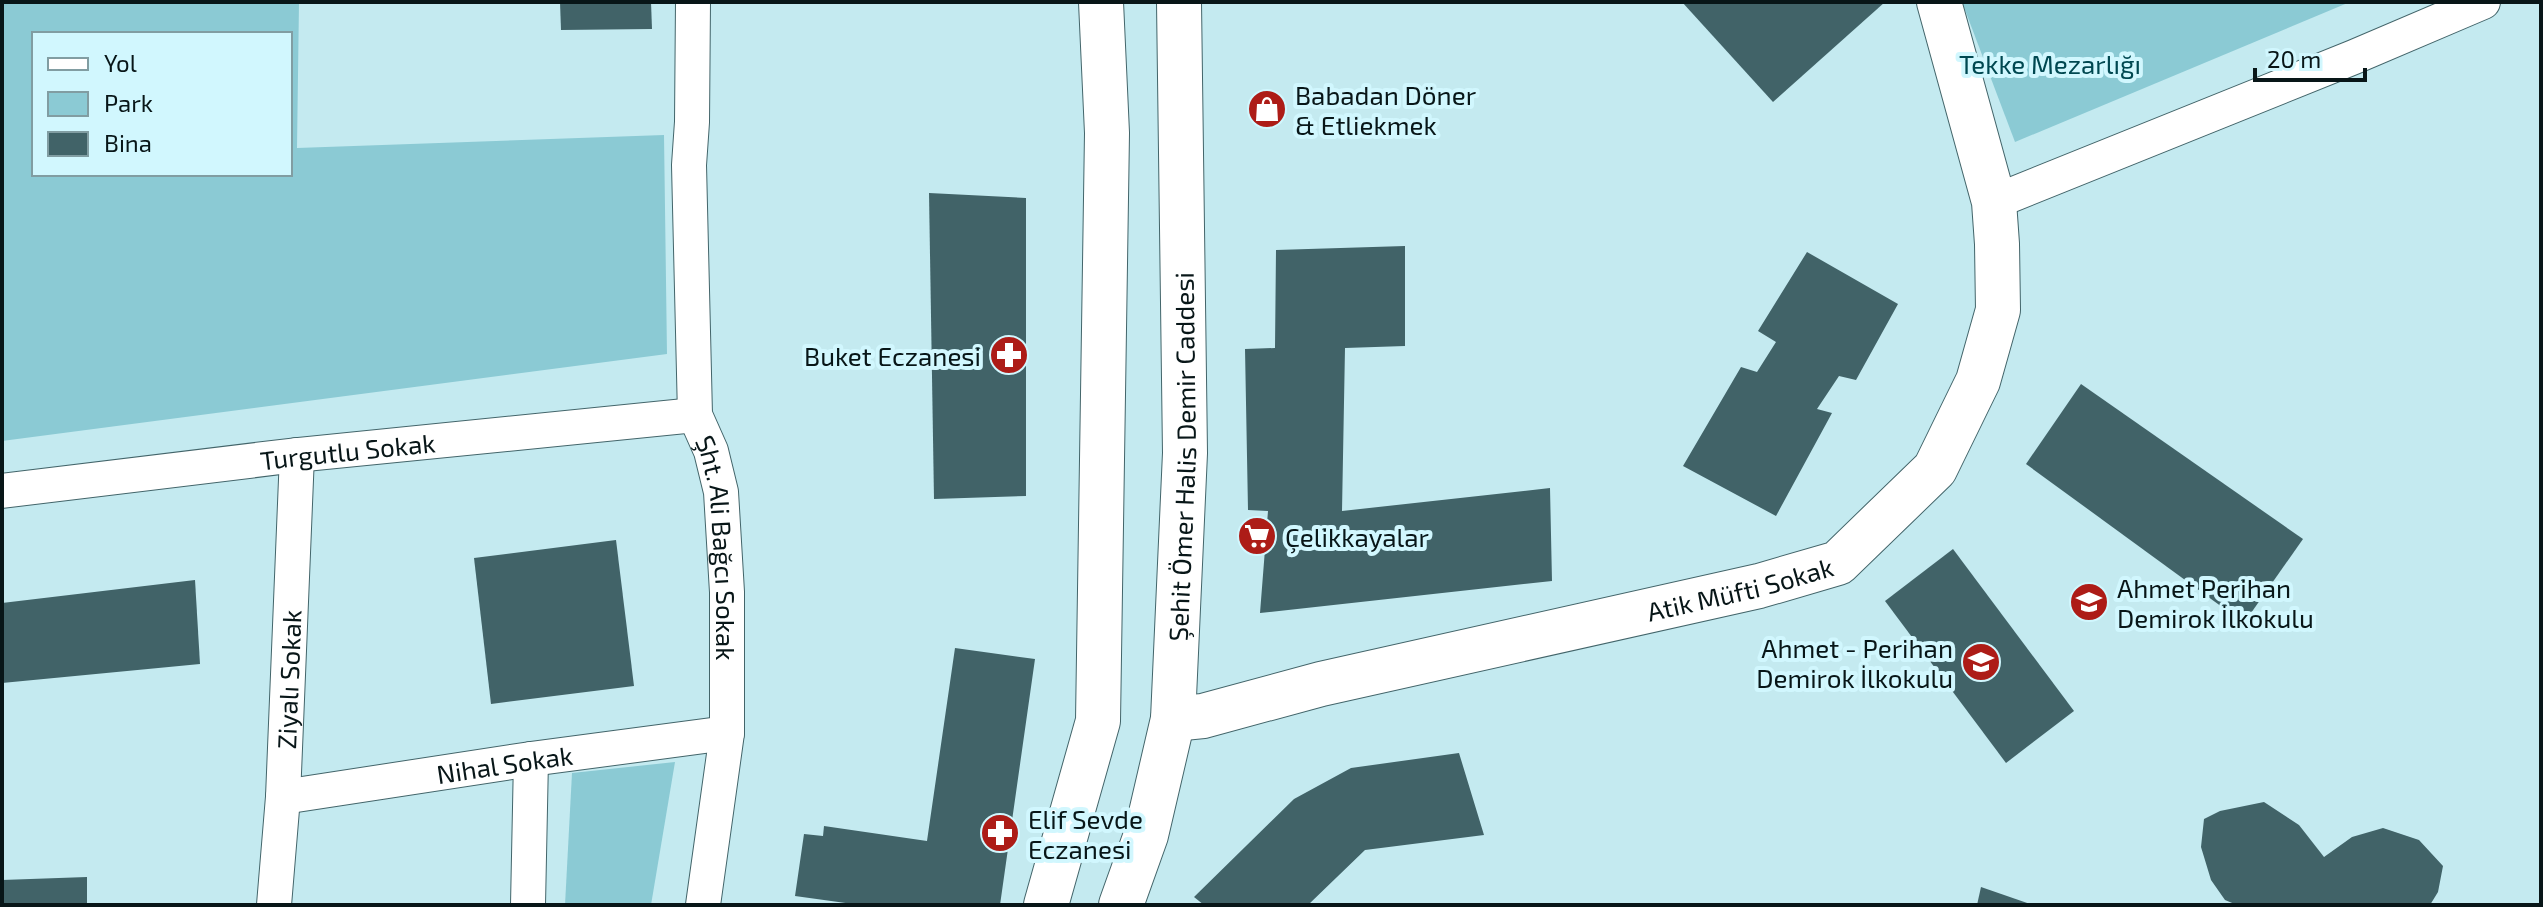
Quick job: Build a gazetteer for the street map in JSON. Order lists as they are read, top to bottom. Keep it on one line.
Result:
{"streets":{"main road":["Şehit Ömer Halis Demir Caddesi","Atik Müfti Sokak"],"street":["Turgutlu Sokak","Şht. Ali Bağcı Sokak","Ziyalı Sokak","Nihal Sokak"]},"crossings":[["Turgutlu Sokak","Şht. Ali Bağcı Sokak"],["Turgutlu Sokak","Ziyalı Sokak"],["Şehit Ömer Halis Demir Caddesi","Atik Müfti Sokak"],["Şht. Ali Bağcı Sokak","Nihal Sokak"],["Ziyalı Sokak","Nihal Sokak"]],"parks":["Tekke Mezarlığı"],"places":{"shop":["Babadan Döner & Etliekmek"],"pharmacy":["Buket Eczanesi","Elif Sevde Eczanesi"],"supermarket":["Çelikkayalar"],"school or university":["Ahmet Perihan Demirok İlkokulu","Ahmet - Perihan Demirok İlkokulu"]},"legend":["Yol","Park","Bina"],"scale_bar":"20 m"}
